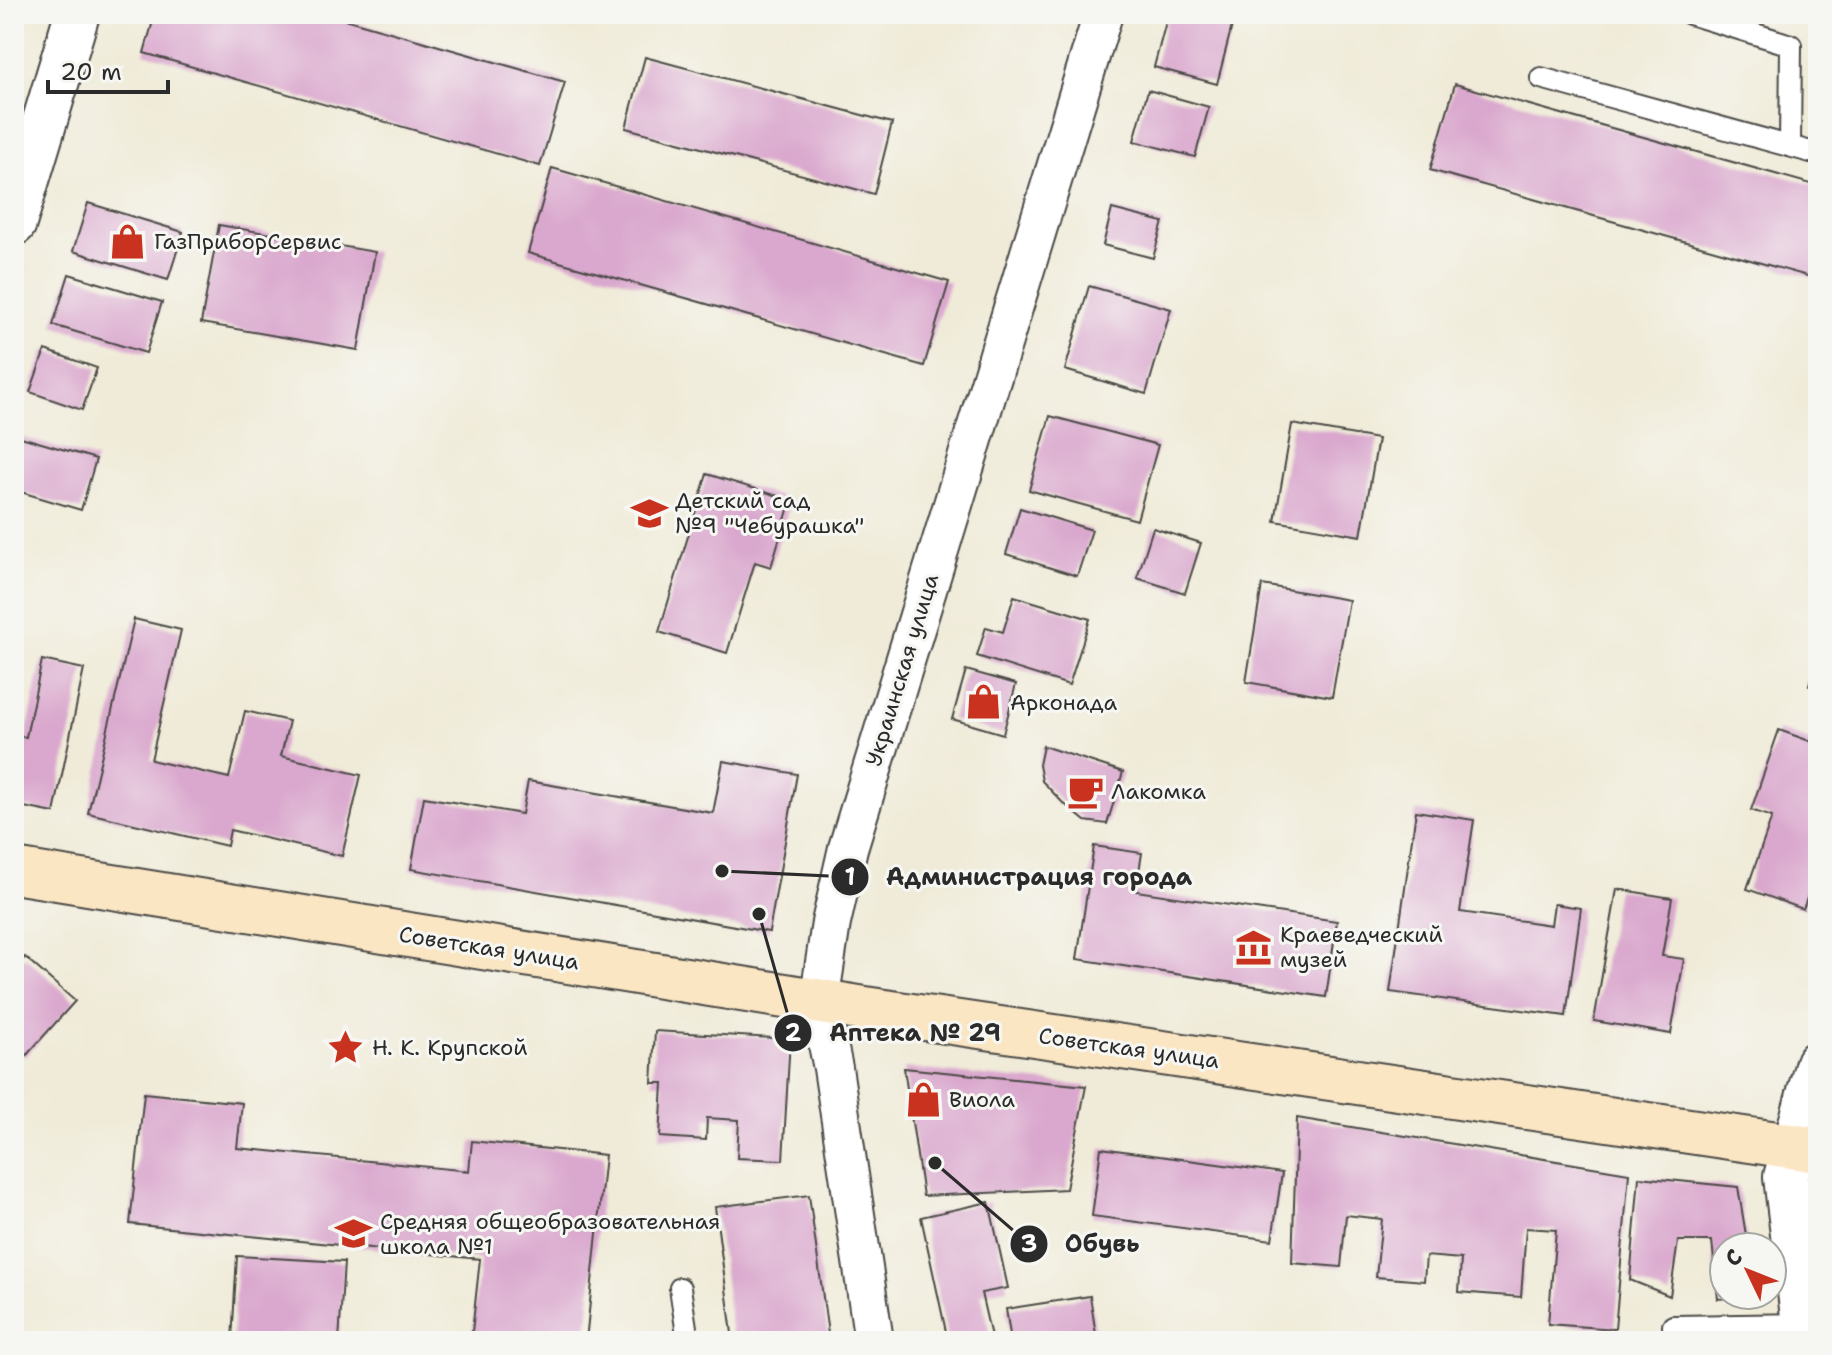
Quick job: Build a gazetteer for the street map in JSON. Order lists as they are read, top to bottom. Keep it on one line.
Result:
{"streets":{"main road":["Советская улица"],"street":["Украинская улица"]},"crossings":[["Украинская улица","Советская улица"]],"places":{"shop":["ГазПриборСервис","Арконада","Виола"],"school or university":["Детский сад №9 \"Чебурашка\"","Средняя общеобразовательная школа №1"],"cafe":["Лакомка"],"other":["Администрация города","Аптека № 29","Обувь"],"museum":["Краеведческий музей"],"place":["Н. К. Крупской"]},"scale_bar":"20 m","north":"top left"}
